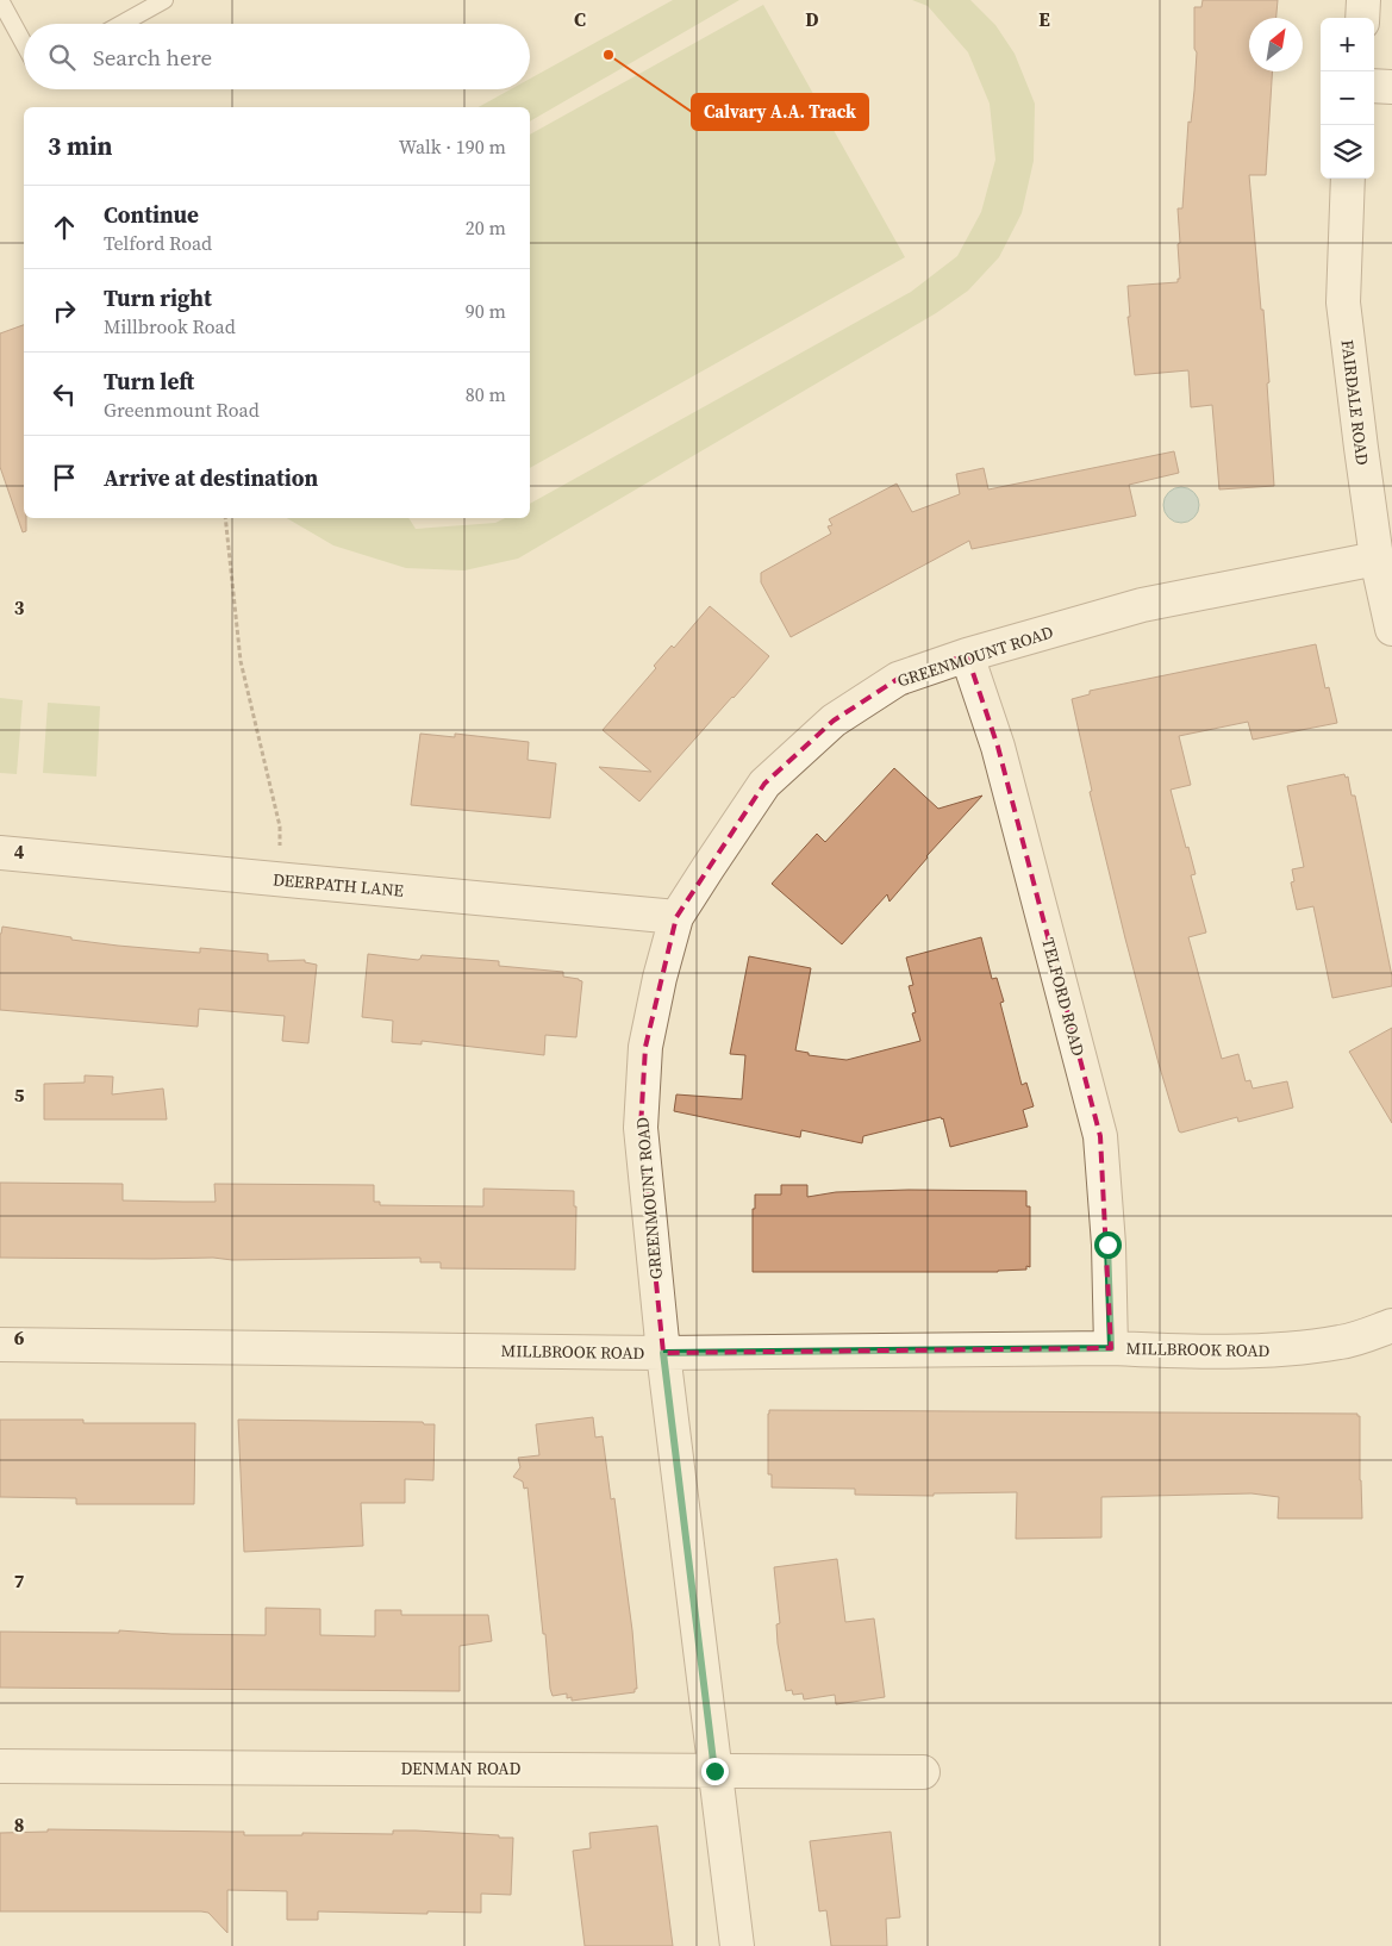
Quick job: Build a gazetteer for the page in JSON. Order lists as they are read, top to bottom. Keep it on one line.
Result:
{"streets":{"street":["FAIRDALE ROAD","GREENMOUNT ROAD","DEERPATH LANE","TELFORD ROAD","MILLBROOK ROAD","DENMAN ROAD"]},"crossings":[["FAIRDALE ROAD","GREENMOUNT ROAD"],["GREENMOUNT ROAD","DEERPATH LANE"],["GREENMOUNT ROAD","TELFORD ROAD"],["GREENMOUNT ROAD","MILLBROOK ROAD"],["GREENMOUNT ROAD","DENMAN ROAD"],["TELFORD ROAD","MILLBROOK ROAD"]],"places":["Calvary A.A. Track"],"north":"top right","page":{"map_buttons":["+","−"],"search":"Search here","heading":["3 min","Walk · 190 m"],"list":[["Continue","Telford Road","20 m"],["Turn right","Millbrook Road","90 m"],["Turn left","Greenmount Road","80 m"],"Arrive at destination"]},"grid":{"columns":["C","D","E"],"rows":["3","4","5","6","7","8"]}}
